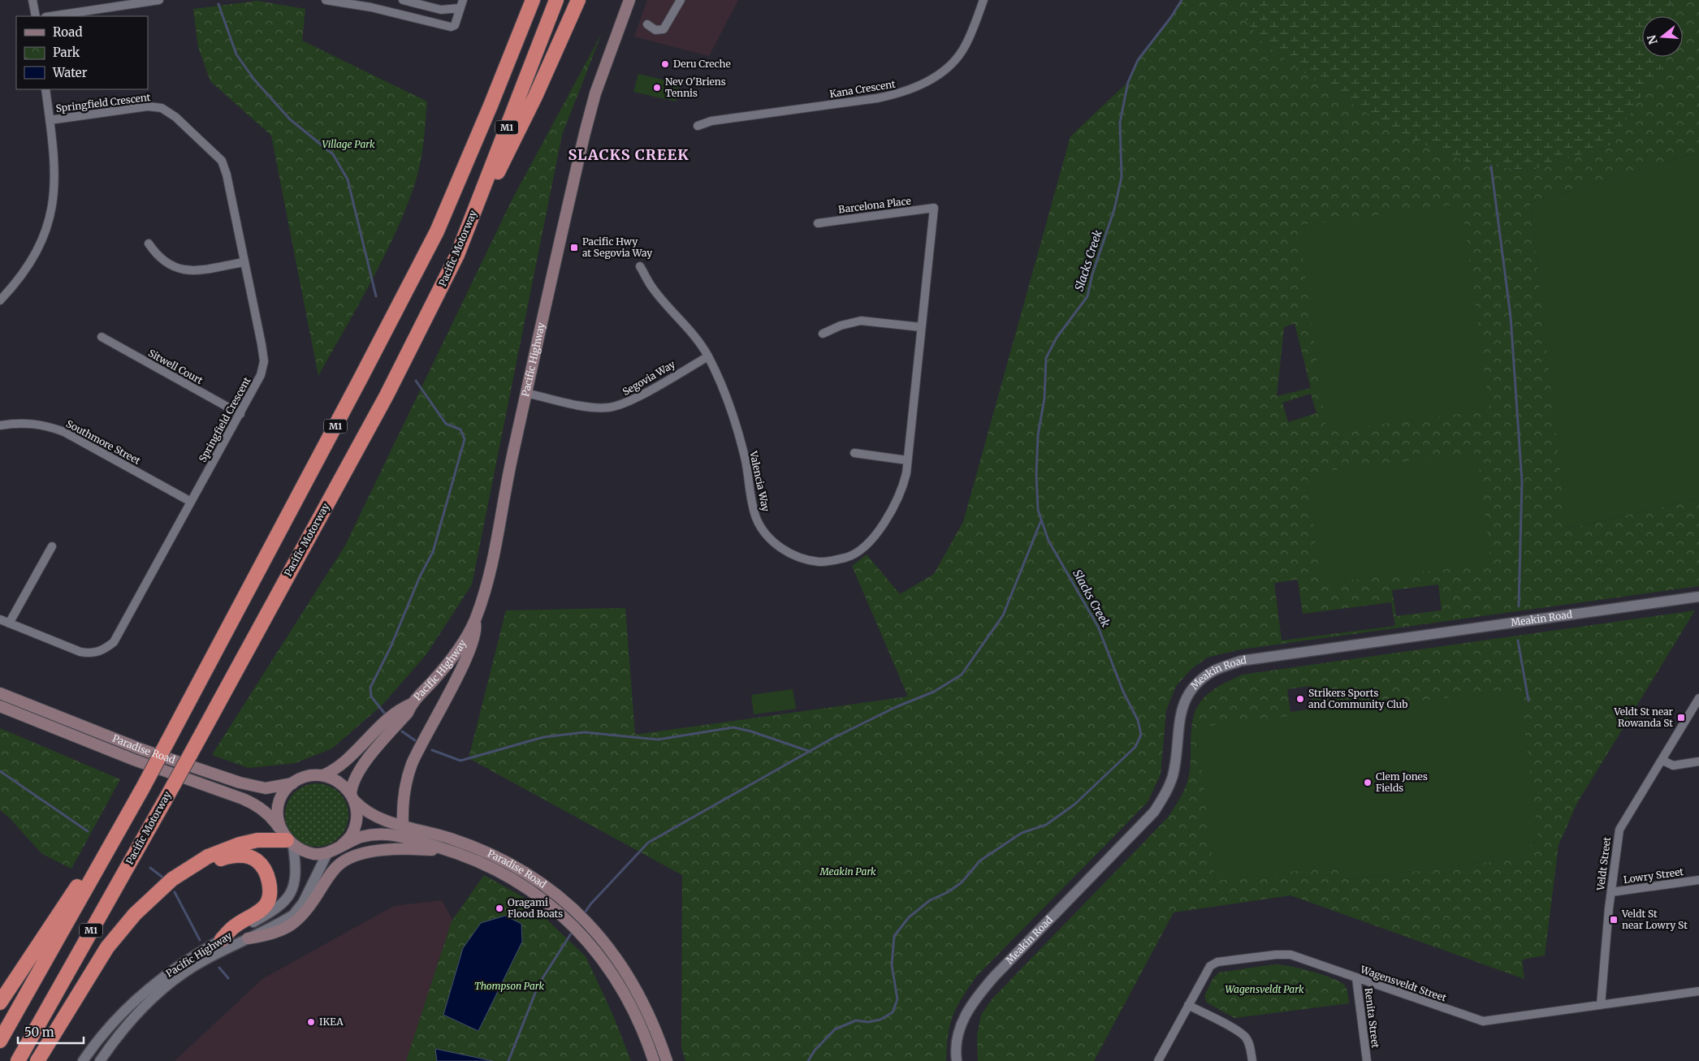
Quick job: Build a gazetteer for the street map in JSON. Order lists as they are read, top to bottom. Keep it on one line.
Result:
{"streets":{"highway":["M1","Pacific Motorway"],"main road":["Pacific Highway","Paradise Road"],"street":["Kana Crescent","Springfield Crescent","Barcelona Place","Sitwell Court","Segovia Way","Southmore Street","Valencia Way","Meakin Road","Veldt Street","Lowry Street","Wagensveldt Street","Renita Street"]},"crossings":[["Springfield Crescent","Sitwell Court"],["Springfield Crescent","Southmore Street"],["Barcelona Place","Valencia Way"],["Pacific Highway","Segovia Way"],["Pacific Highway","Paradise Road"],["Segovia Way","Valencia Way"],["Veldt Street","Lowry Street"],["Veldt Street","Wagensveldt Street"],["Wagensveldt Street","Renita Street"]],"districts":["SLACKS CREEK"],"water":["Slacks Creek"],"parks":["Village Park","Meakin Park","Thompson Park","Wagensveldt Park"],"places":{"other":["Deru Creche","Nev O'Briens Tennis","Strikers Sports and Community Club","Clem Jones Fields","Oragami Flood Boats","IKEA"],"transit":["Pacific Hwy at Segovia Way","Veldt St near Rowanda St","Veldt St near Lowry St"]},"legend":["Road","Park","Water"],"scale_bar":"50 m","north":"left"}
